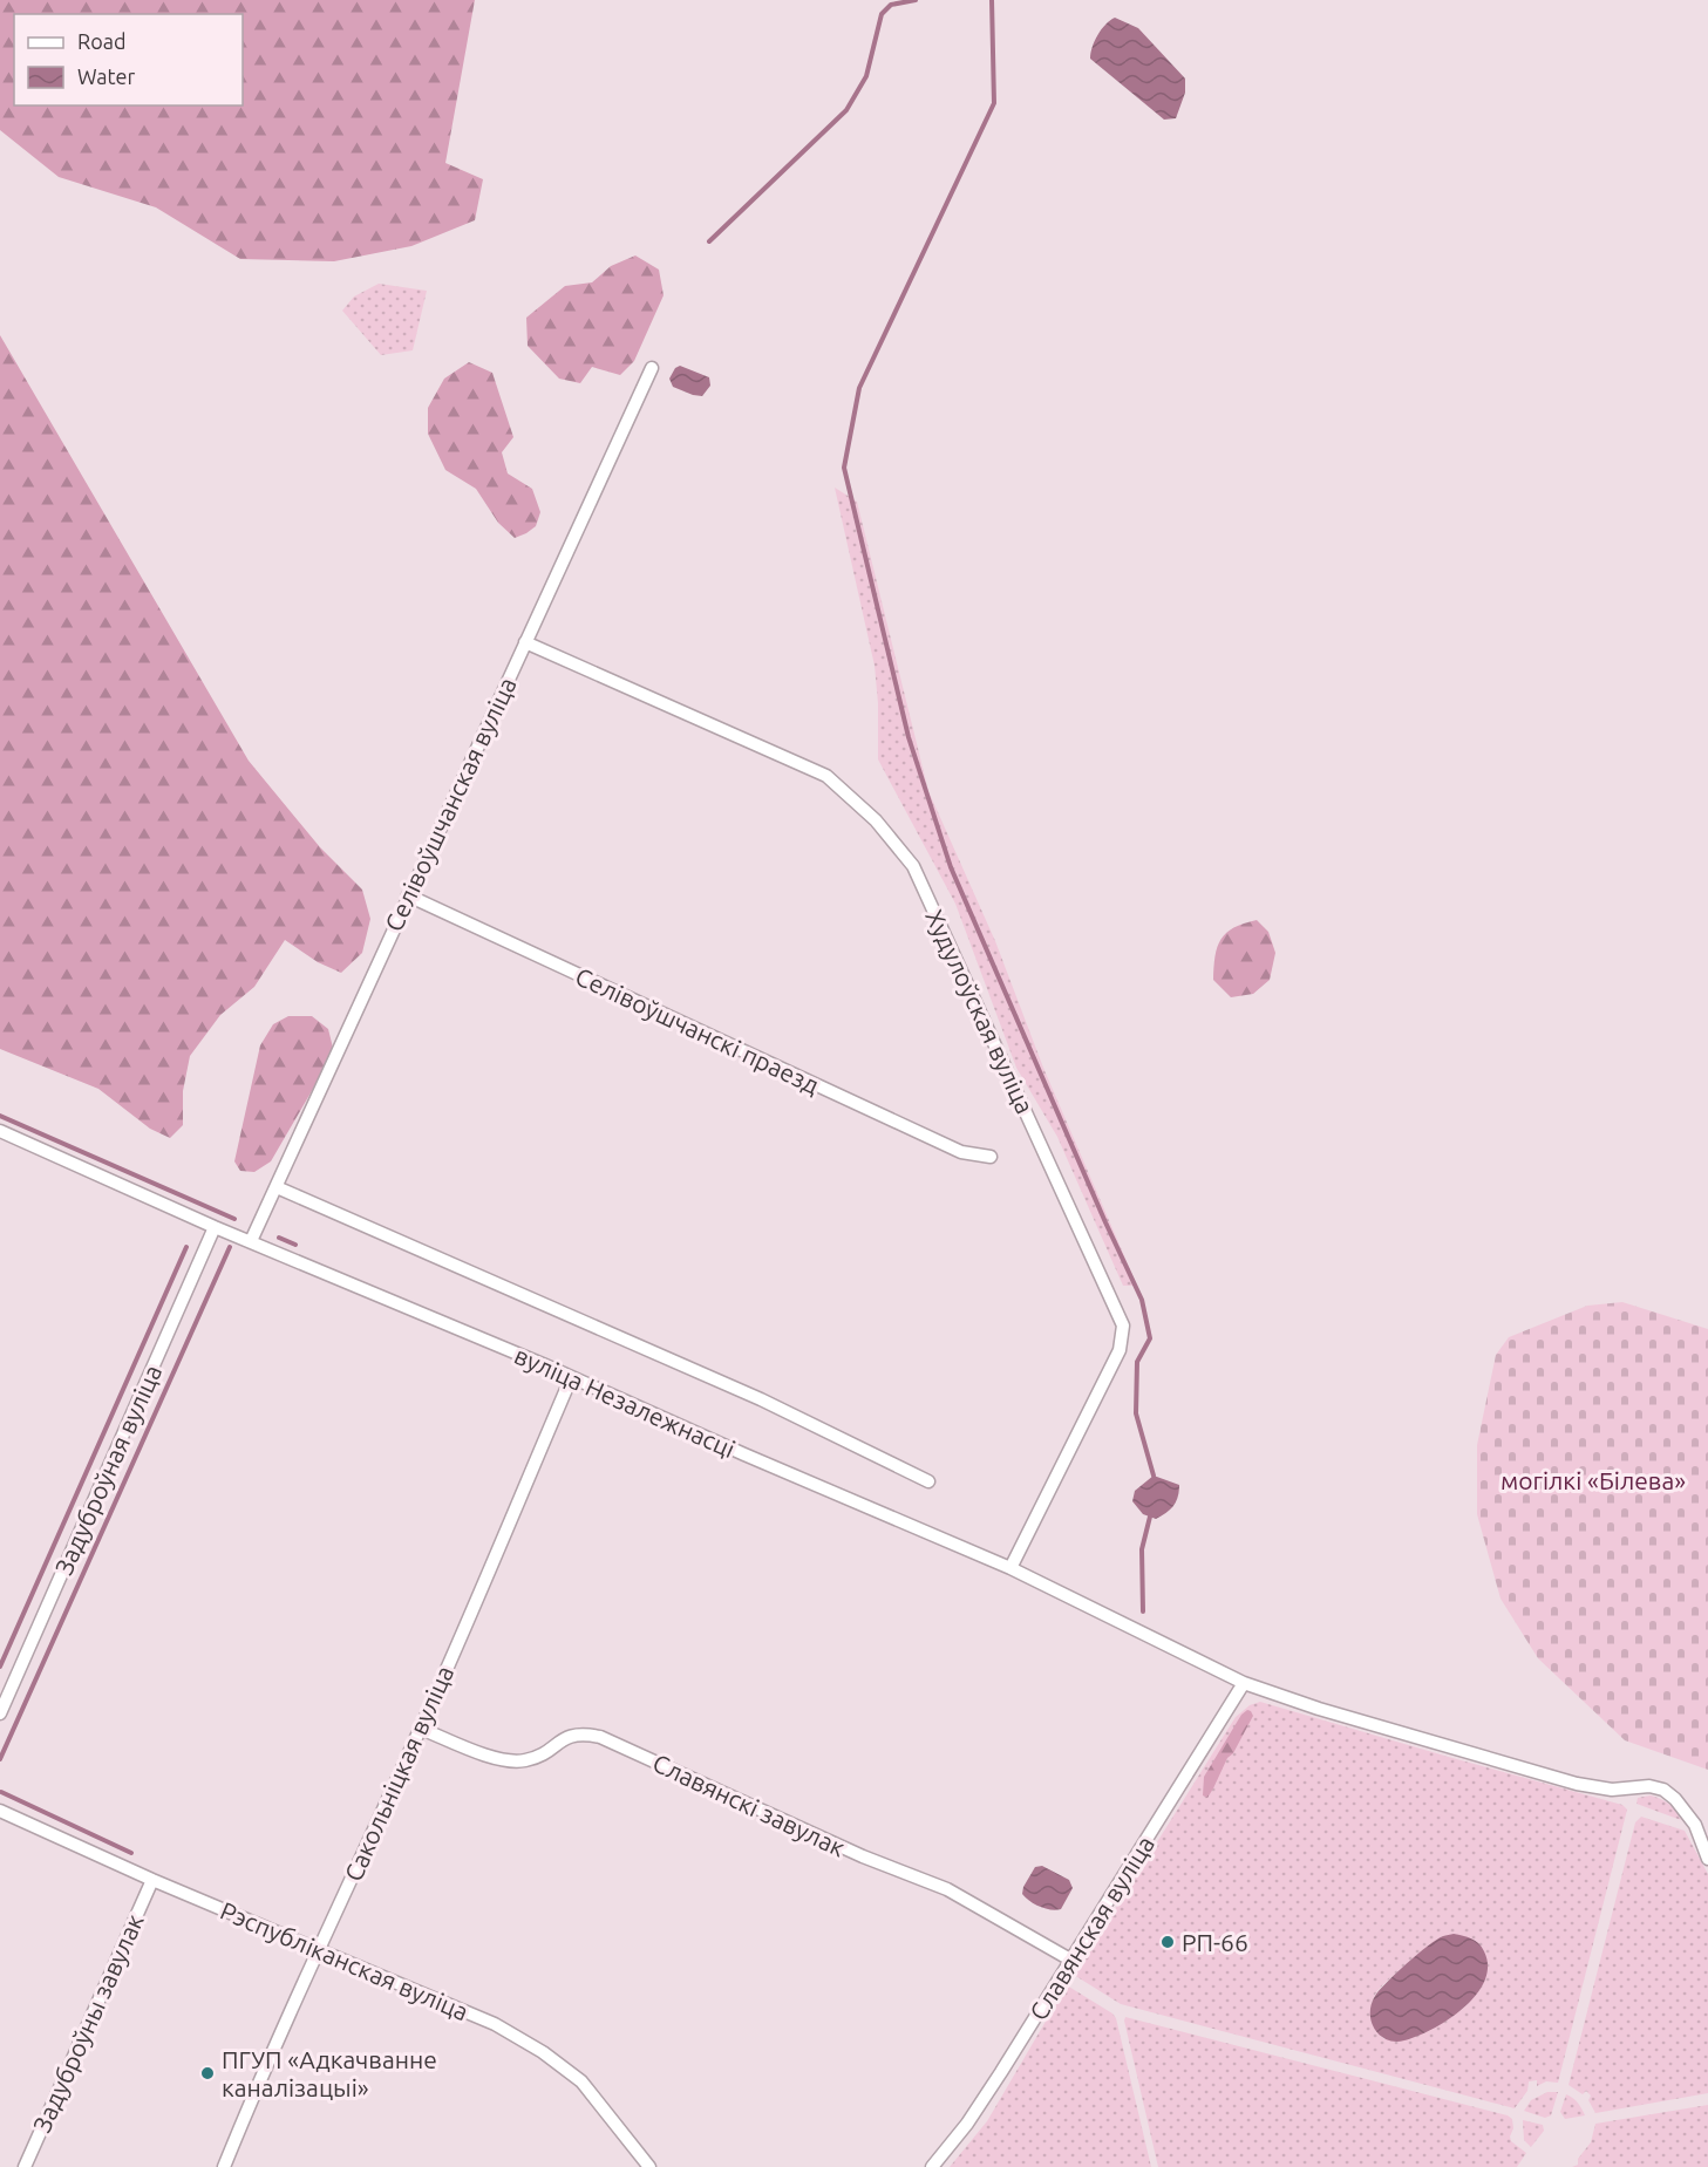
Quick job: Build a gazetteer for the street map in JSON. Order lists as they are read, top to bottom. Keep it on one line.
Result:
{"streets":{"street":["Селівоўшчанская вуліца","Худулоўская вуліца","Селівоўшчанскі праезд","вуліца Незалежнасці","Задуброўная вуліца","Сакольніцкая вуліца","Славянскі завулак","Славянская вуліца","Рэспубліканская вуліца","Задуброўны завулак"]},"crossings":[["Селівоўшчанская вуліца","Худулоўская вуліца"],["Селівоўшчанская вуліца","Селівоўшчанскі праезд"],["Селівоўшчанская вуліца","вуліца Незалежнасці"],["Худулоўская вуліца","вуліца Незалежнасці"],["вуліца Незалежнасці","Задуброўная вуліца"],["вуліца Незалежнасці","Сакольніцкая вуліца"],["вуліца Незалежнасці","Славянская вуліца"],["Сакольніцкая вуліца","Славянскі завулак"],["Сакольніцкая вуліца","Рэспубліканская вуліца"],["Славянскі завулак","Славянская вуліца"],["Рэспубліканская вуліца","Задуброўны завулак"]],"parks":["могілкі «Білева»"],"places":["РП-66","ПГУП «Адкачванне каналізацыі»"],"legend":["Road","Water"]}
